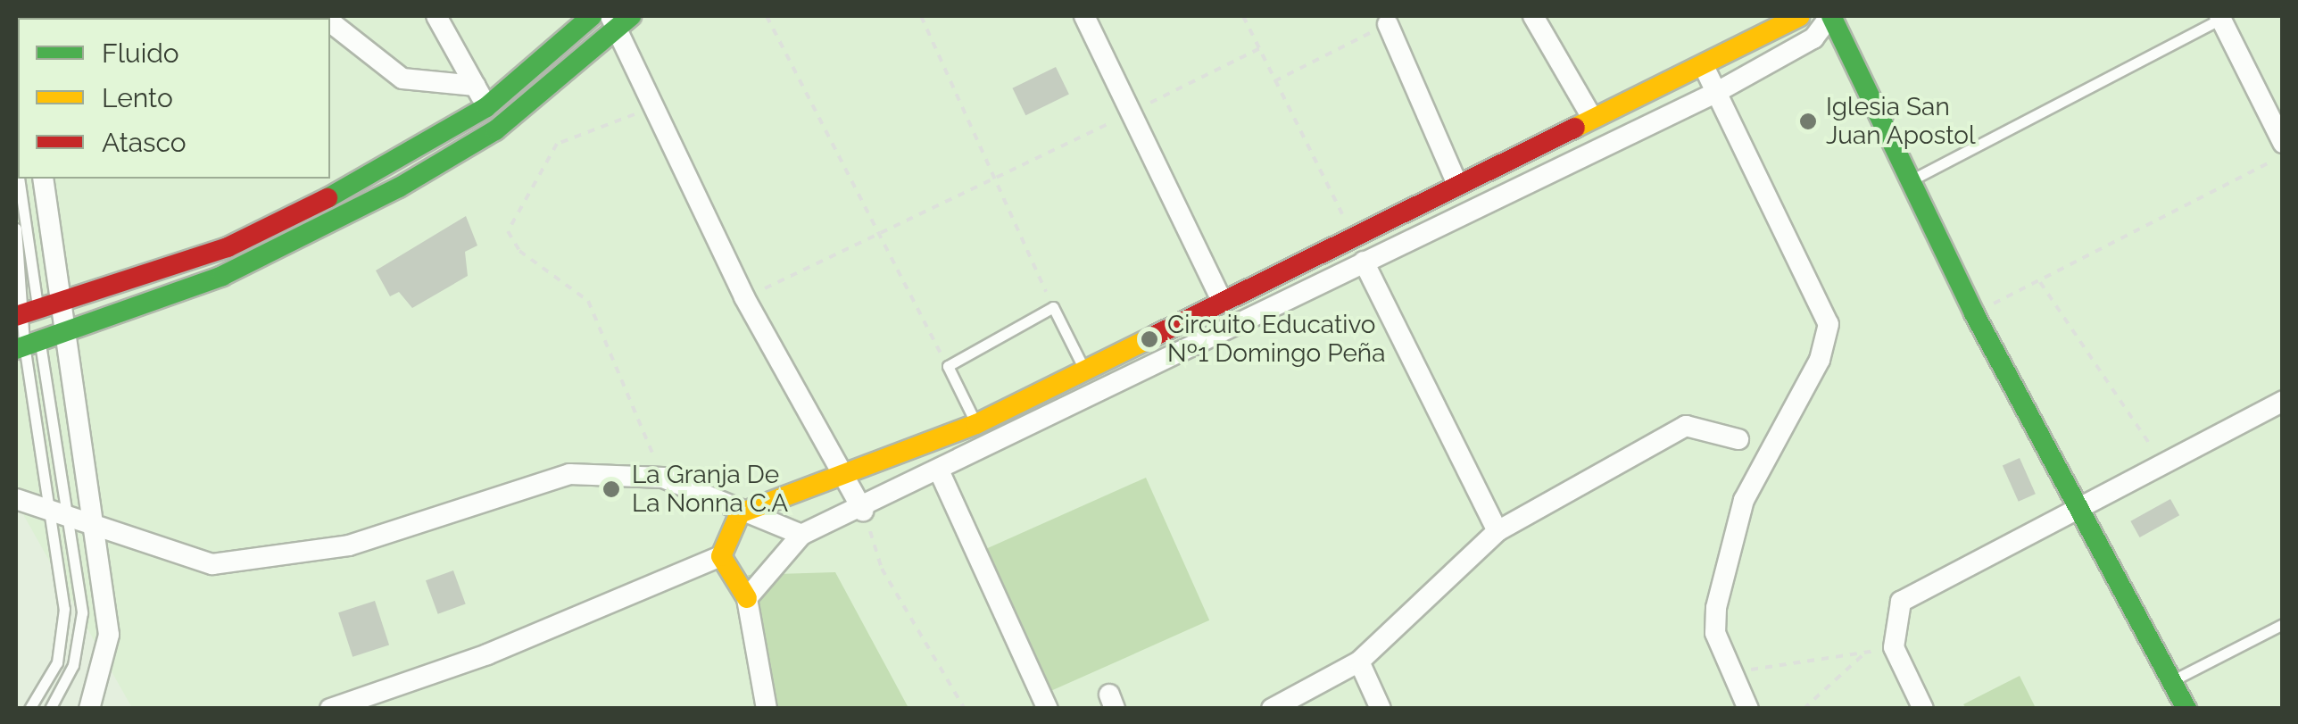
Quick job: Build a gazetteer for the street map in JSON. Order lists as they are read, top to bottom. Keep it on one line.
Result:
{"places":["Iglesia San Juan Apostol","Circuito Educativo Nº1 Domingo Peña","La Granja De La Nonna C.A"],"legend":["Fluido","Lento","Atasco"]}
